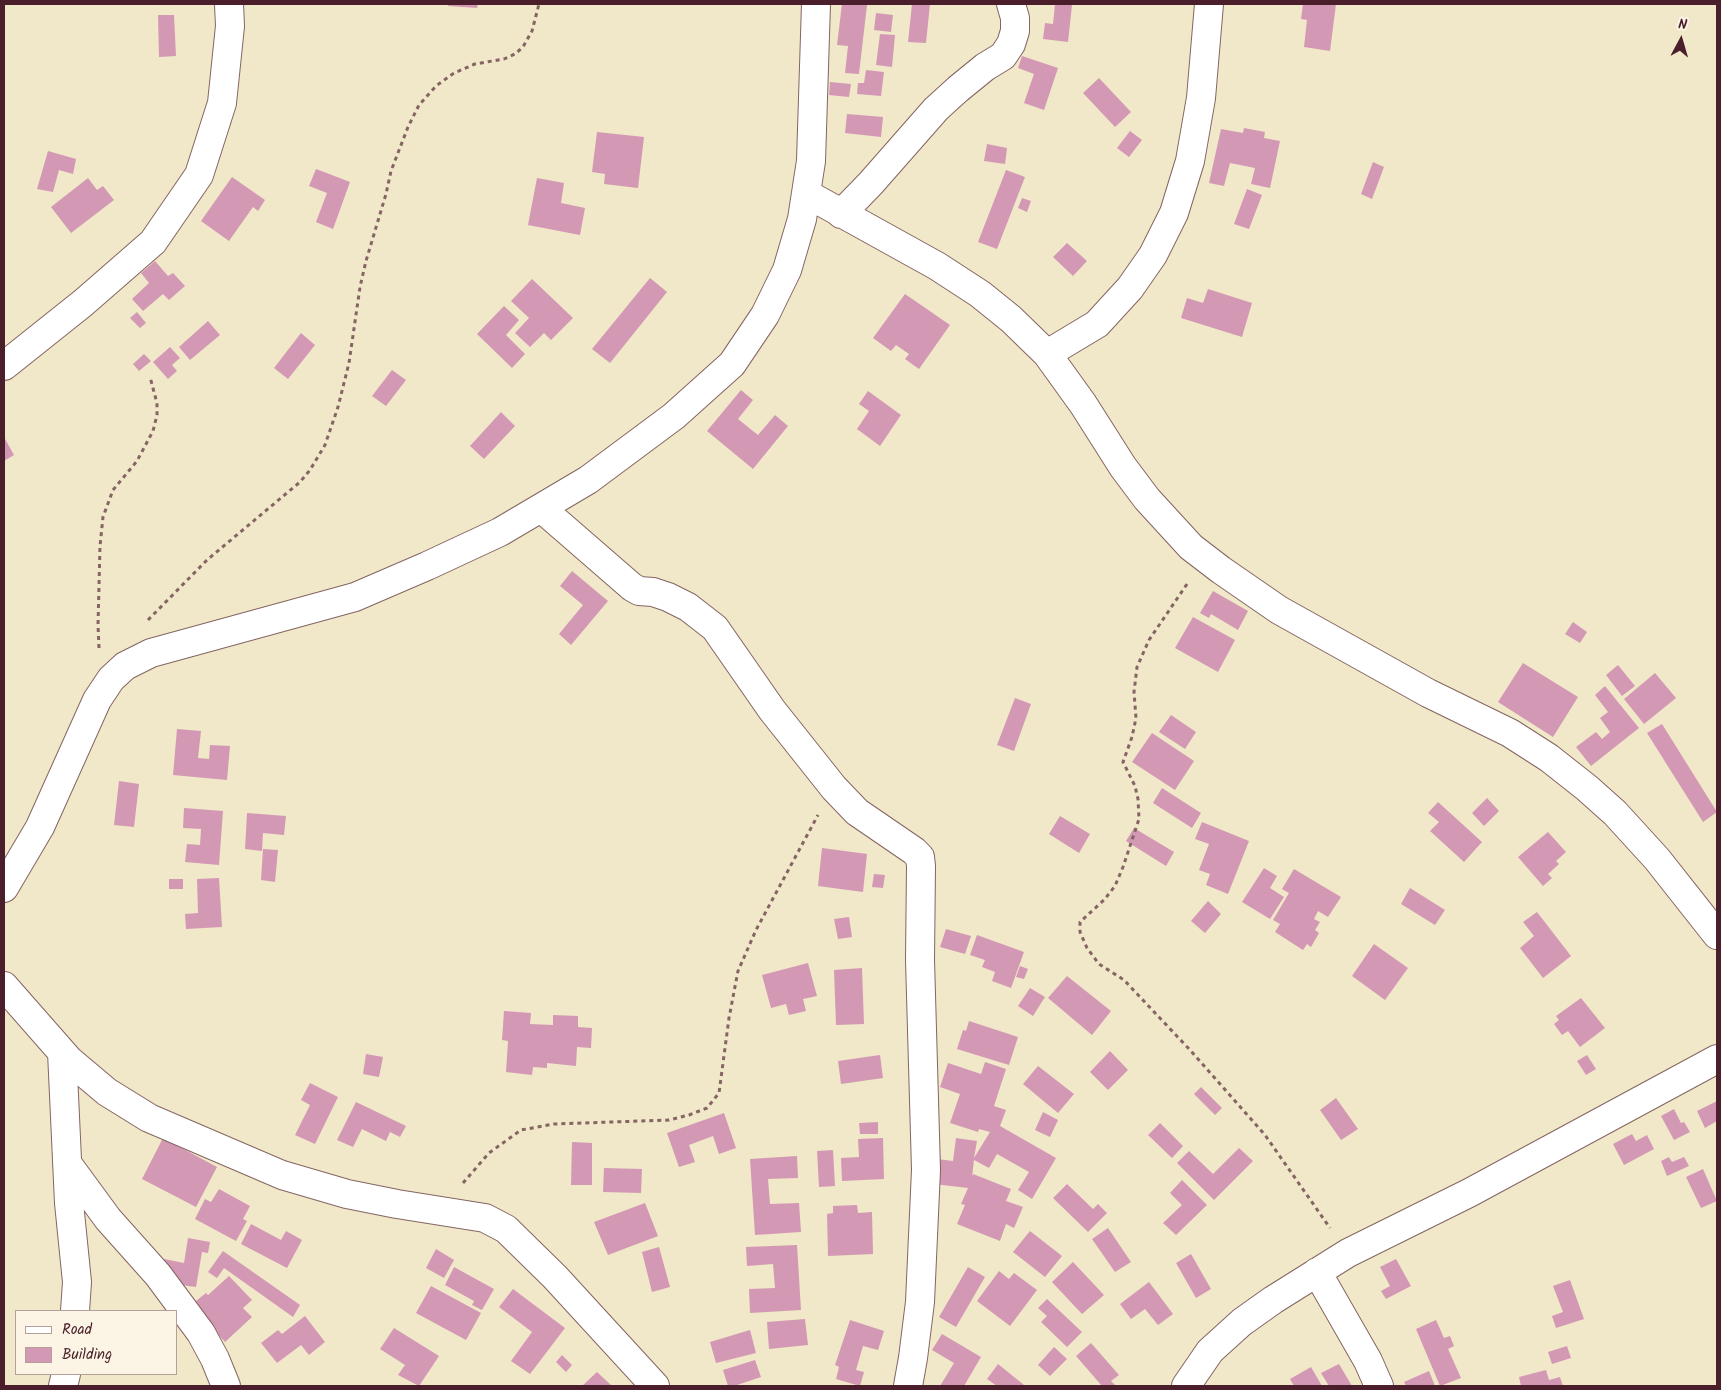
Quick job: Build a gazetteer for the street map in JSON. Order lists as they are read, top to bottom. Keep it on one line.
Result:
{"legend":["Road","Building"],"north":"top"}
